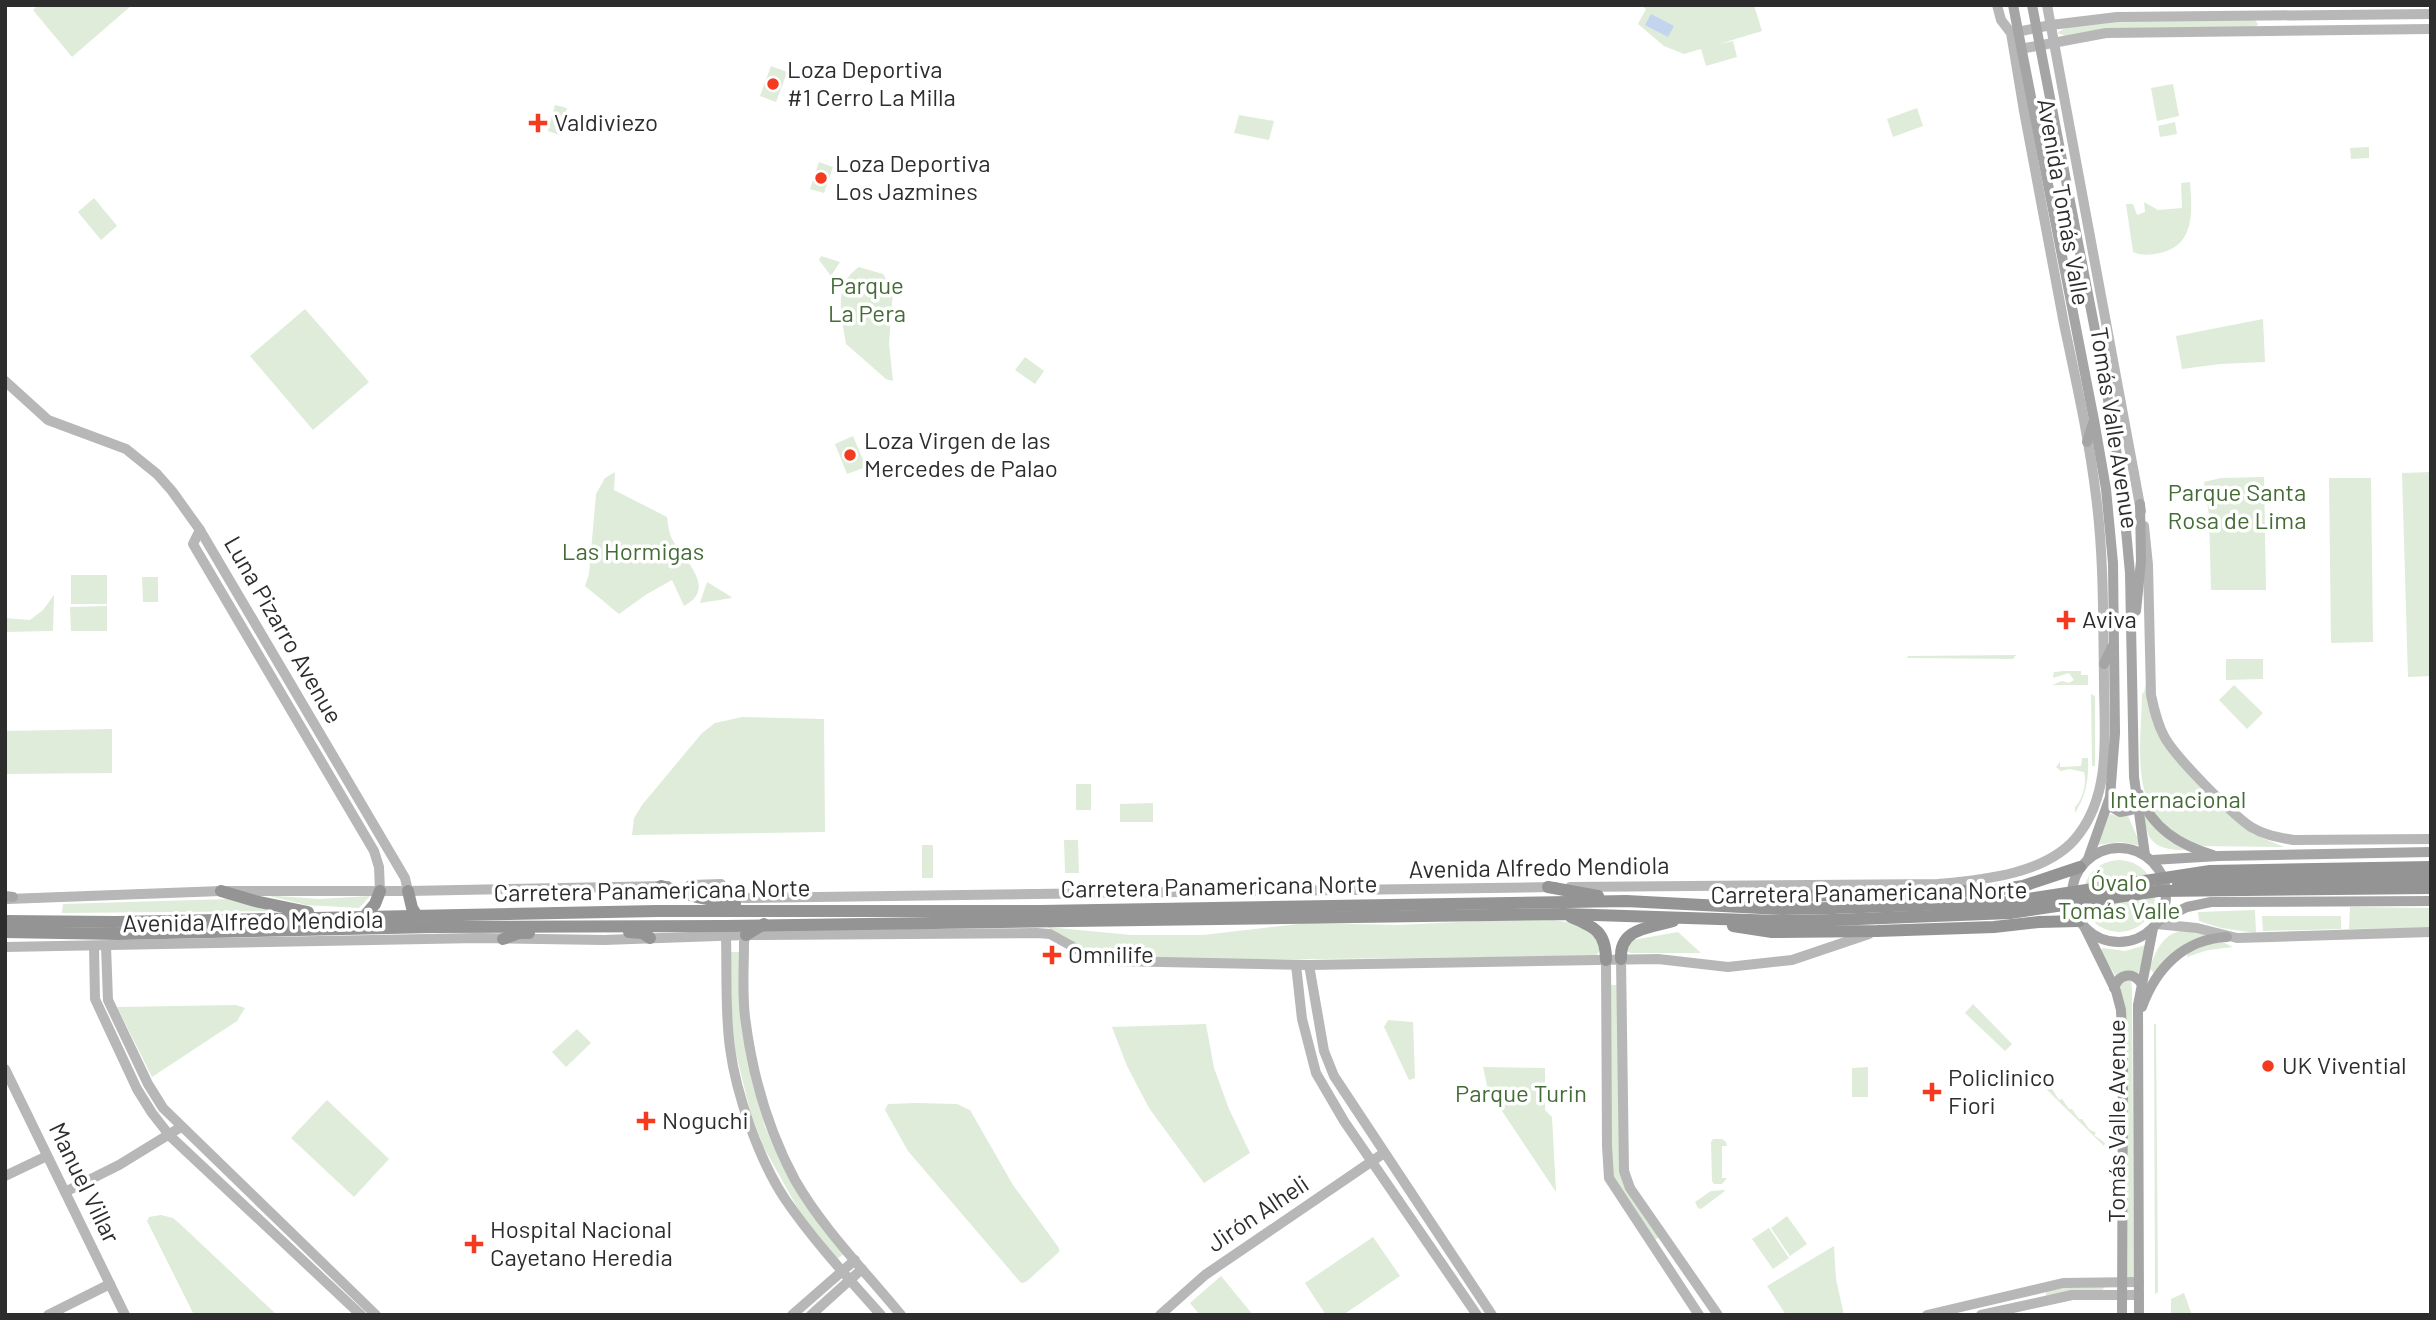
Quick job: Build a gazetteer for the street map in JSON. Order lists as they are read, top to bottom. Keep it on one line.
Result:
{"streets":{"highway":["Carretera Panamericana Norte"],"main road":["Tomás Valle Avenue"],"street":["Avenida Tomás Valle","Luna Pizarro Avenue","Avenida Alfredo Mendiola","Manuel Villar","Jirón Alheli"]},"crossings":[["Avenida Tomás Valle","Tomás Valle Avenue"],["Avenida Tomás Valle","Avenida Alfredo Mendiola"],["Luna Pizarro Avenue","Avenida Alfredo Mendiola"]],"parks":["Parque La Pera","Parque Santa Rosa de Lima","Las Hormigas","Internacional","Óvalo Tomás Valle","Parque Turin"],"places":{"other":["Loza Deportiva #1 Cerro La Milla","Loza Deportiva Los Jazmines","Loza Virgen de las Mercedes de Palao","UK Vivential"],"health":["Valdiviezo","Aviva","Omnilife","Policlinico Fiori","Noguchi","Hospital Nacional Cayetano Heredia"]}}
